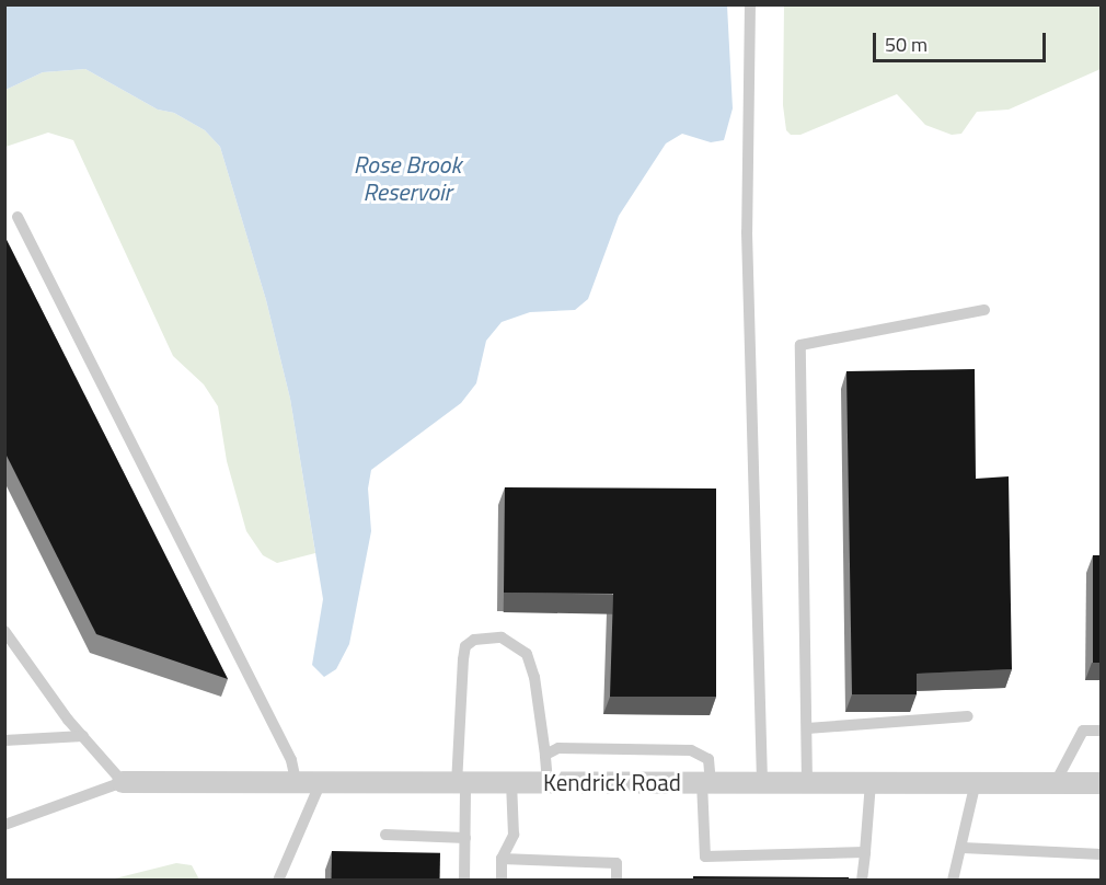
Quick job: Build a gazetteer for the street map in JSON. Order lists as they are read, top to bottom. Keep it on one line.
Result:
{"streets":{"street":["Kendrick Road"]},"water":["Rose Brook Reservoir"],"scale_bar":"50 m"}
